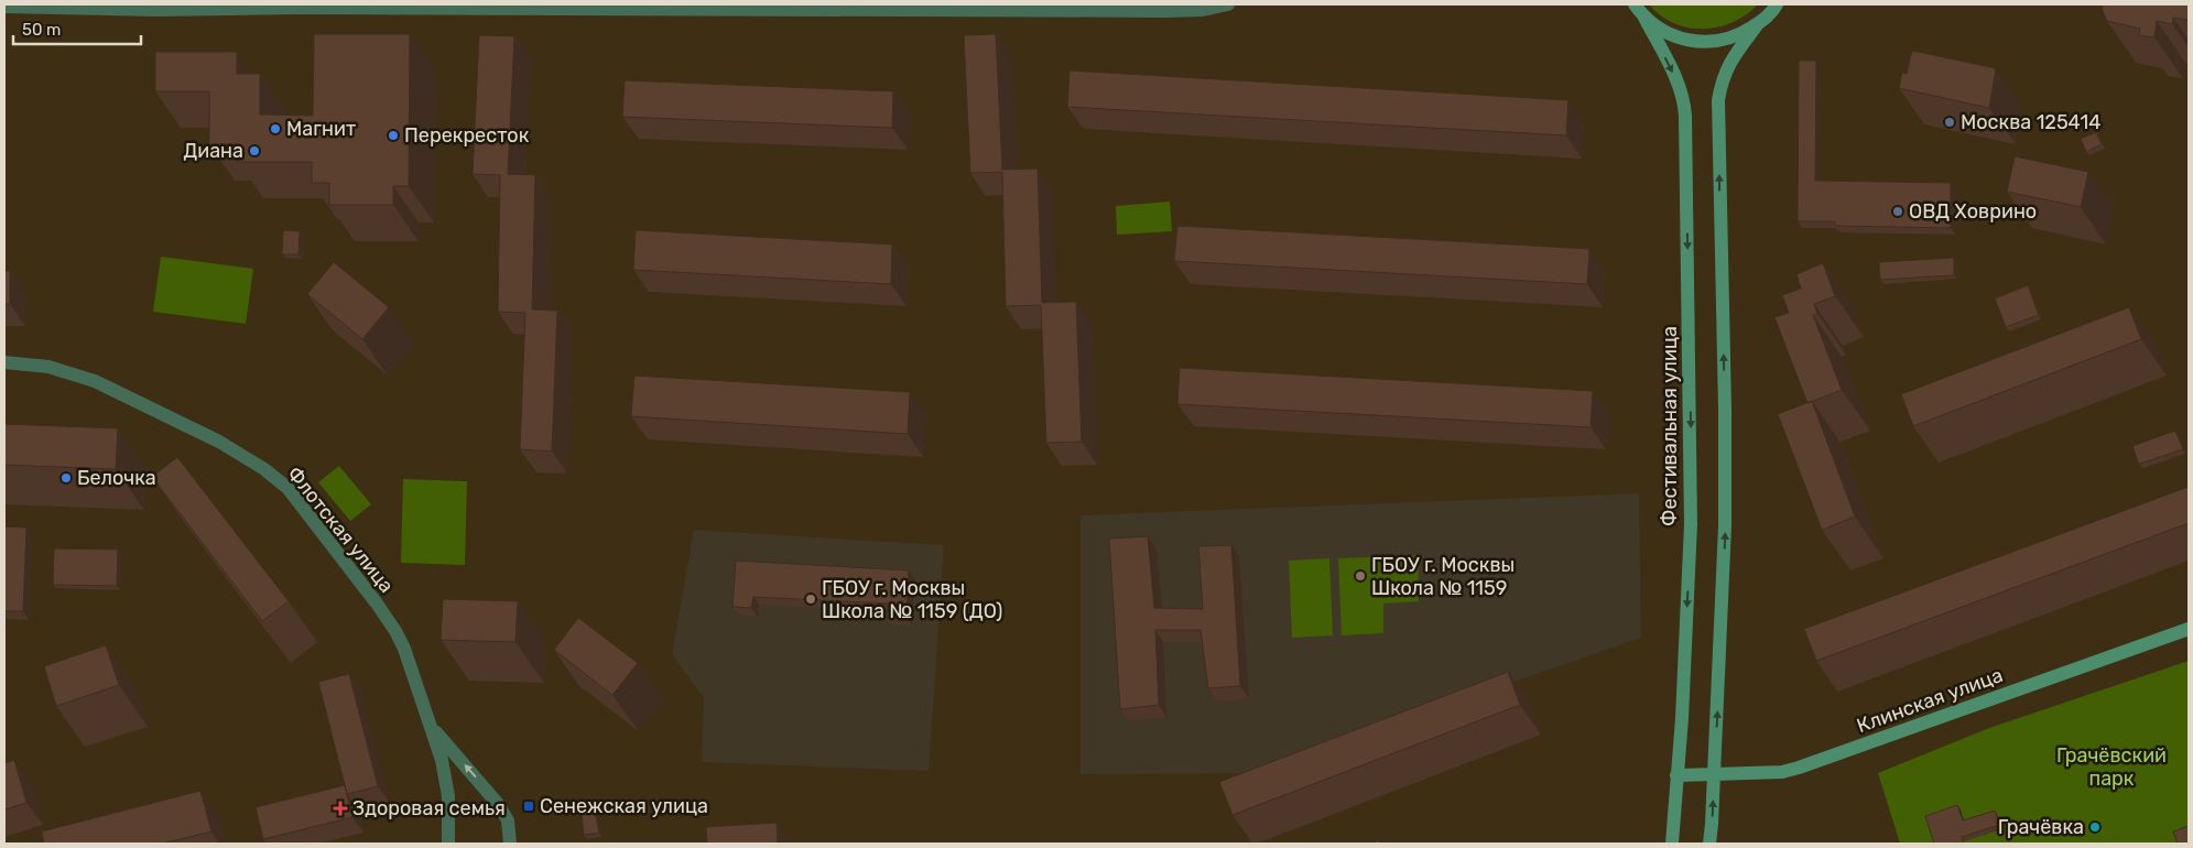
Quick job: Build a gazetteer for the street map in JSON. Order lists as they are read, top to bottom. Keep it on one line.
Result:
{"streets":{"main road":["Фестивальная улица","Клинская улица"],"street":["Флотская улица"]},"crossings":[["Фестивальная улица","Клинская улица"]],"parks":["Грачёвский парк"],"places":{"other":["Москва 125414","Магнит","Перекресток","Диана","ОВД Ховрино","Белочка","ГБОУ г. Москвы Школа № 1159","ГБОУ г. Москвы Школа № 1159 (ДО)","Грачёвка"],"transit":["Сенежская улица"],"health":["Здоровая семья"]},"scale_bar":"50 m"}
